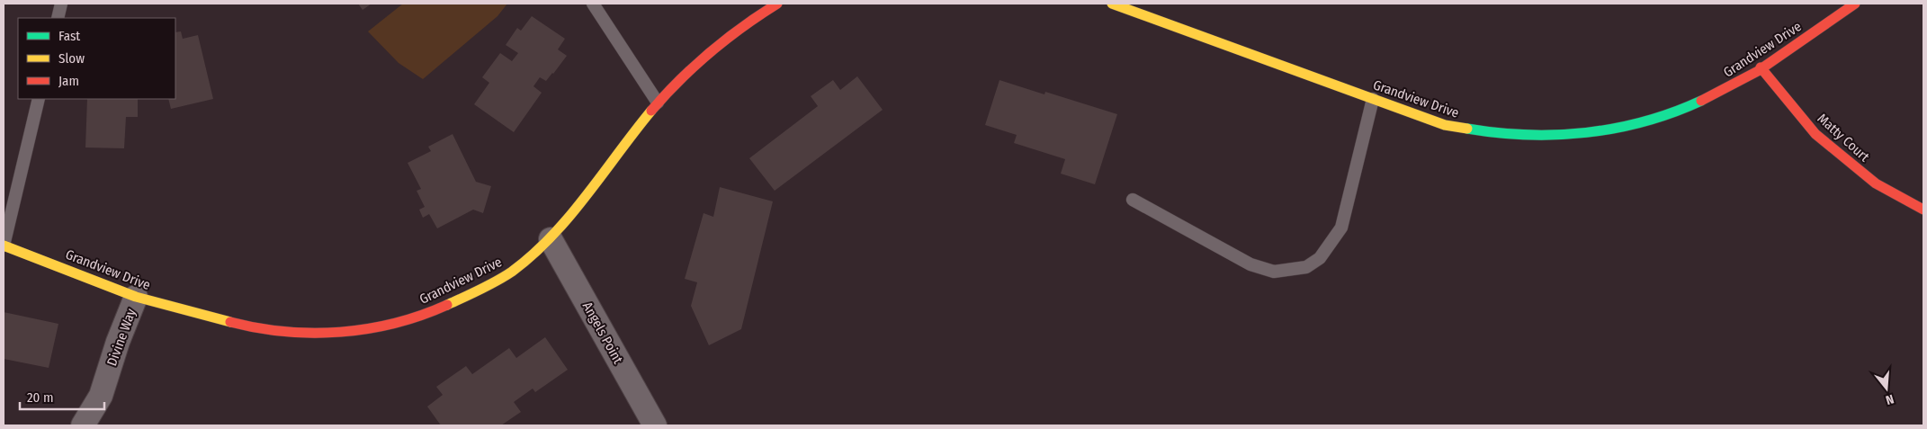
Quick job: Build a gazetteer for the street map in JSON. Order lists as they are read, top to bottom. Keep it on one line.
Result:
{"streets":{"street":["Grandview Drive","Matty Court","Angels Point","Divine Way"]},"crossings":[["Grandview Drive","Matty Court"],["Grandview Drive","Angels Point"],["Grandview Drive","Divine Way"]],"legend":["Fast","Slow","Jam"],"scale_bar":"20 m","north":"bottom"}
